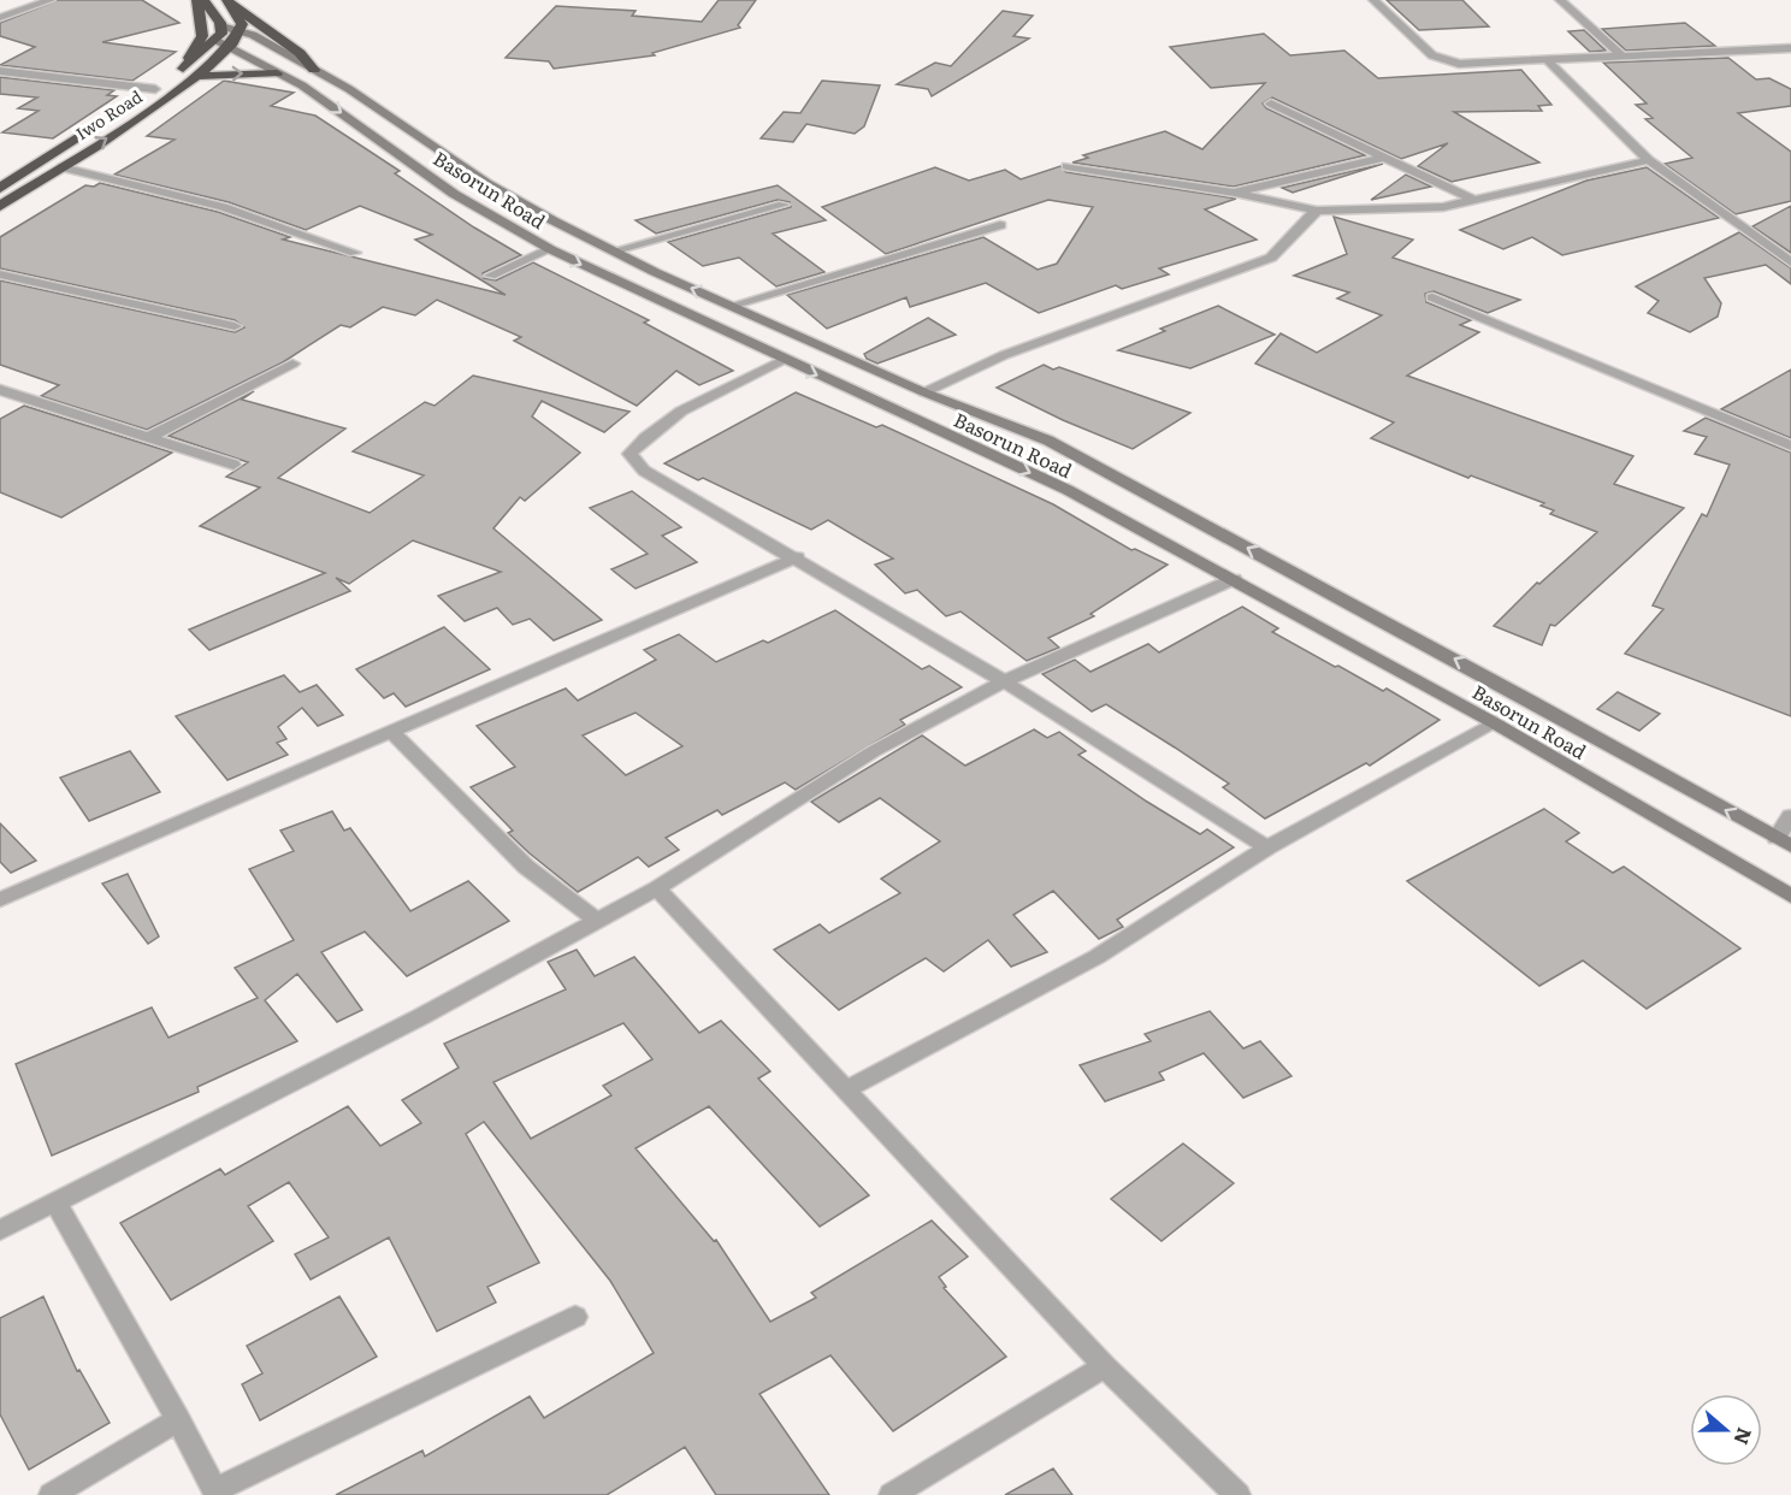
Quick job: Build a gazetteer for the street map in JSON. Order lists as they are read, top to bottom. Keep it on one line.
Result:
{"streets":{"highway":["Iwo Road"],"main road":["Basorun Road"]},"crossings":[["Iwo Road","Basorun Road"]],"north":"right"}
